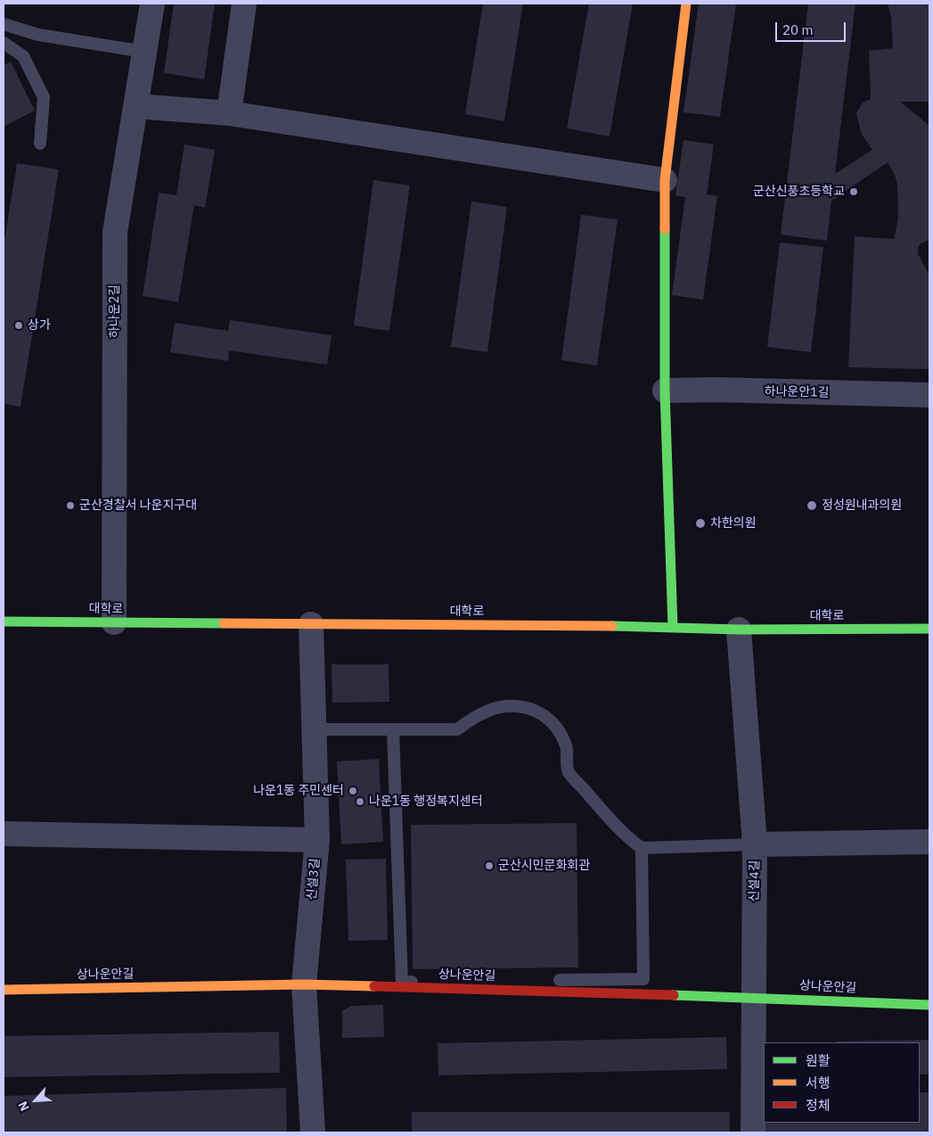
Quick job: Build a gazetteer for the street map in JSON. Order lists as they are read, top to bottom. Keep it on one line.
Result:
{"streets":{"street":["하나운2길","하나운안1길","대학로","신설3길","신설4길","상나운안길"]},"crossings":[["하나운2길","대학로"],["대학로","신설3길"],["대학로","신설4길"],["신설3길","상나운안길"],["신설4길","상나운안길"]],"places":["군산신풍초등학교","상가","군산경찰서 나운지구대","정성원내과의원","차한의원","나운1동 주민센터","나운1동 행정복지센터","군산시민문화회관"],"legend":["원활","서행","정체"],"scale_bar":"20 m","north":"bottom left"}
